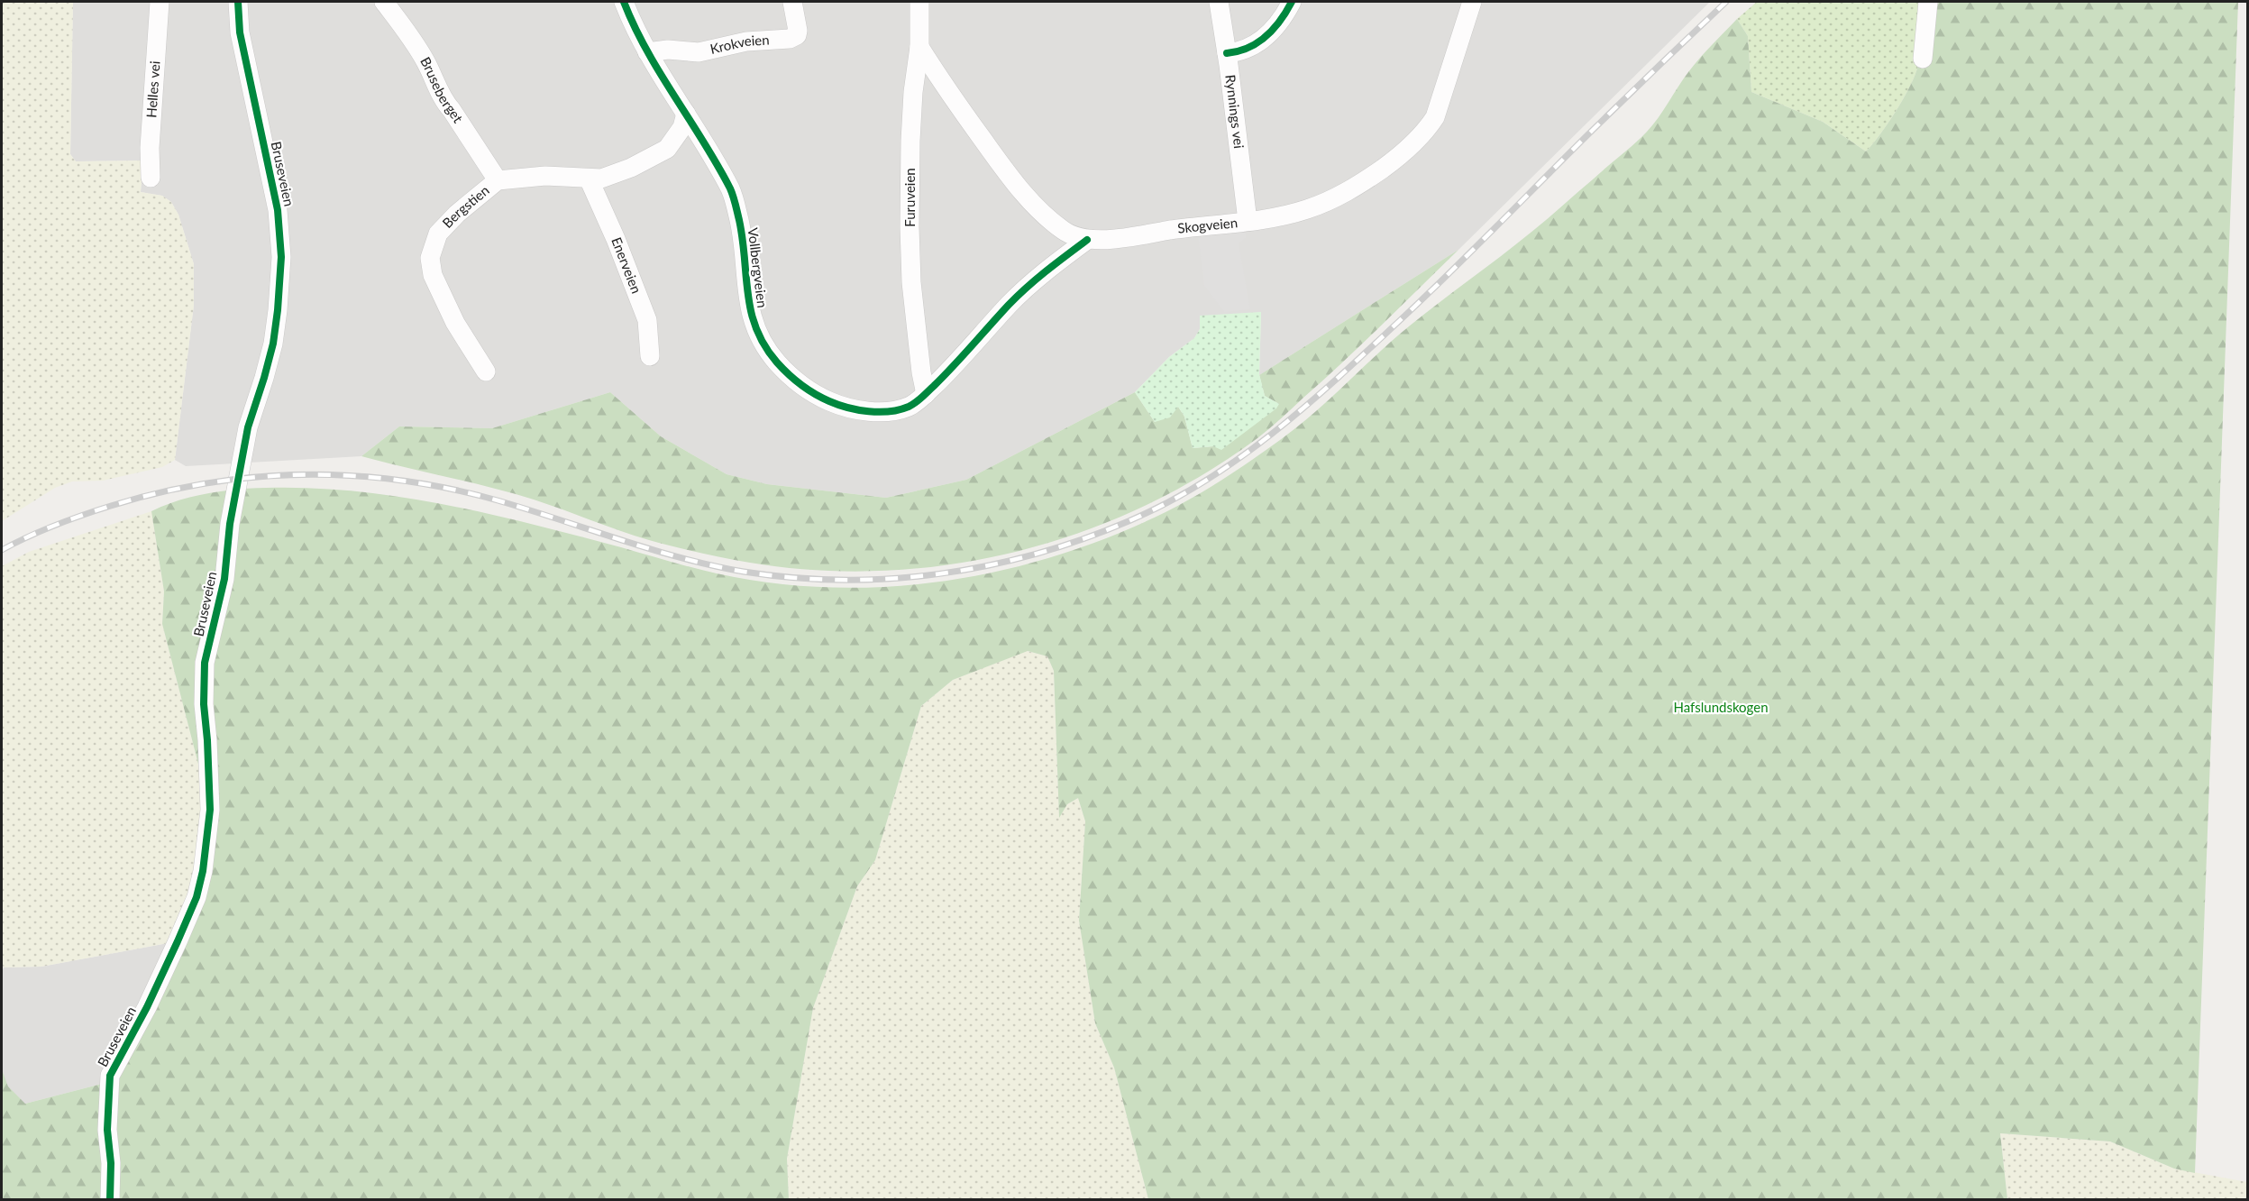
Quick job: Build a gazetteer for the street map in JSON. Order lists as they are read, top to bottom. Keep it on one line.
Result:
{"streets":{"street":["Krokveien","Helles vei","Bruseberget","Rynnings vei","Bruseveien","Furuveien","Bergstien","Skogveien","Enerveien","Vollbergveien"]},"crossings":[["Krokveien","Vollbergveien"],["Bruseberget","Bergstien"],["Rynnings vei","Skogveien"],["Furuveien","Skogveien"],["Furuveien","Vollbergveien"],["Bergstien","Enerveien"],["Bergstien","Vollbergveien"],["Skogveien","Vollbergveien"]],"parks":["Hafslundskogen"]}
